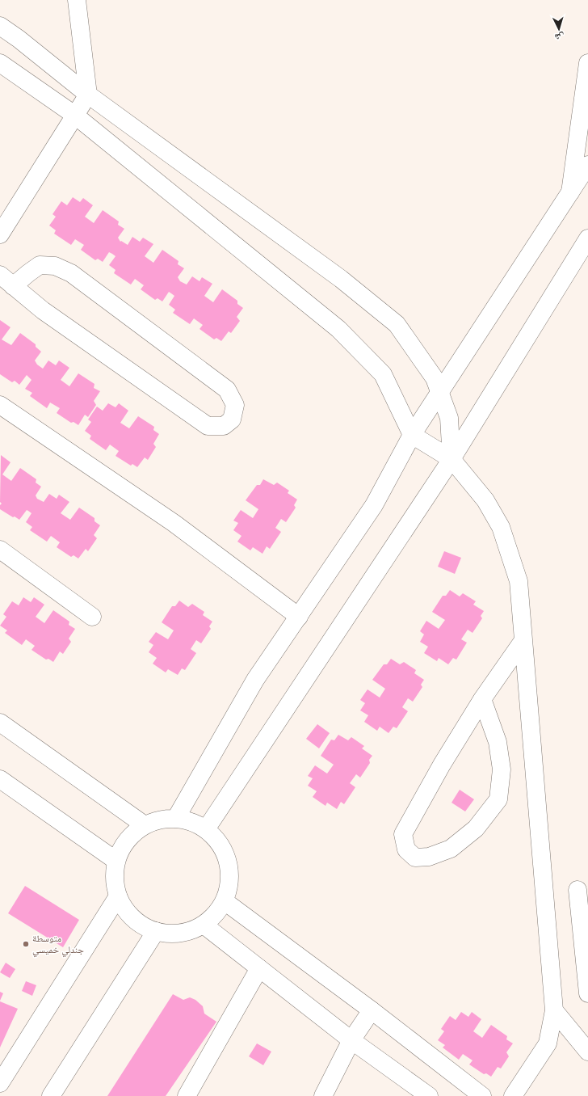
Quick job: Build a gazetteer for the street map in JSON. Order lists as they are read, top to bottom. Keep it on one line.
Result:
{"places":["متوسطة جندلي خميسي"],"north":"bottom"}
